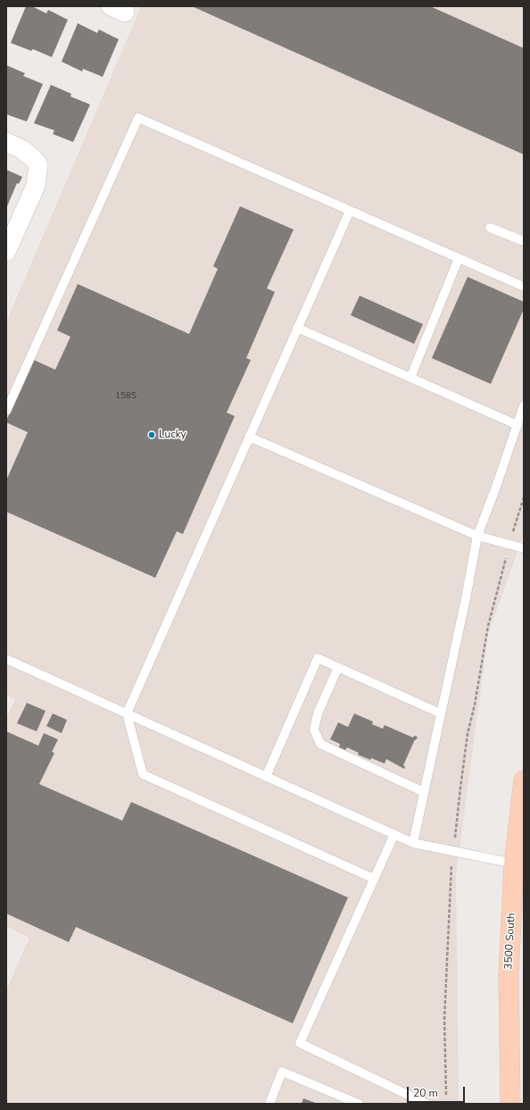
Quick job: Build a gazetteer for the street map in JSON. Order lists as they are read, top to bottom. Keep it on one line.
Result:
{"streets":{"main road":["3500 South"]},"places":["Lucky"],"house_numbers":["1585"],"scale_bar":"20 m"}
